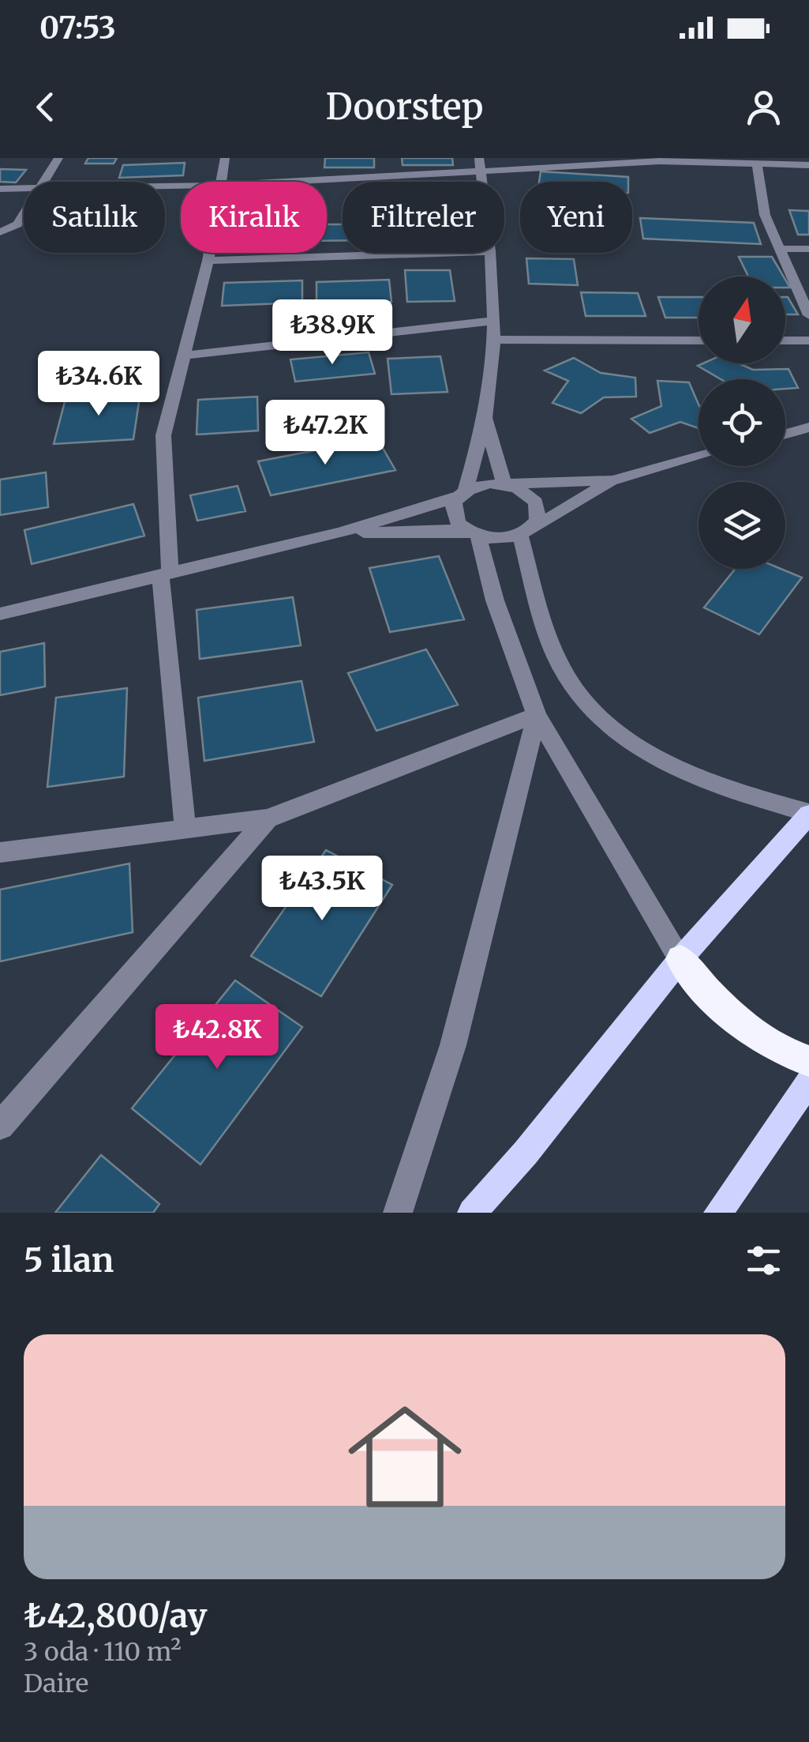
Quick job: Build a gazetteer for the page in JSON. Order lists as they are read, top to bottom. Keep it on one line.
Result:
{"north":"top","page":{"status":"07:53","header":"Doorstep","chip":["Satılık","Kiralık","Filtreler","Yeni"],"price":["₺38.9K","₺34.6K","₺47.2K","₺43.5K","₺42.8K"],"heading":"5 ilan","list":[{"name":"₺42,800/ay","note":"3 oda · 110 m² · Daire"}]}}
